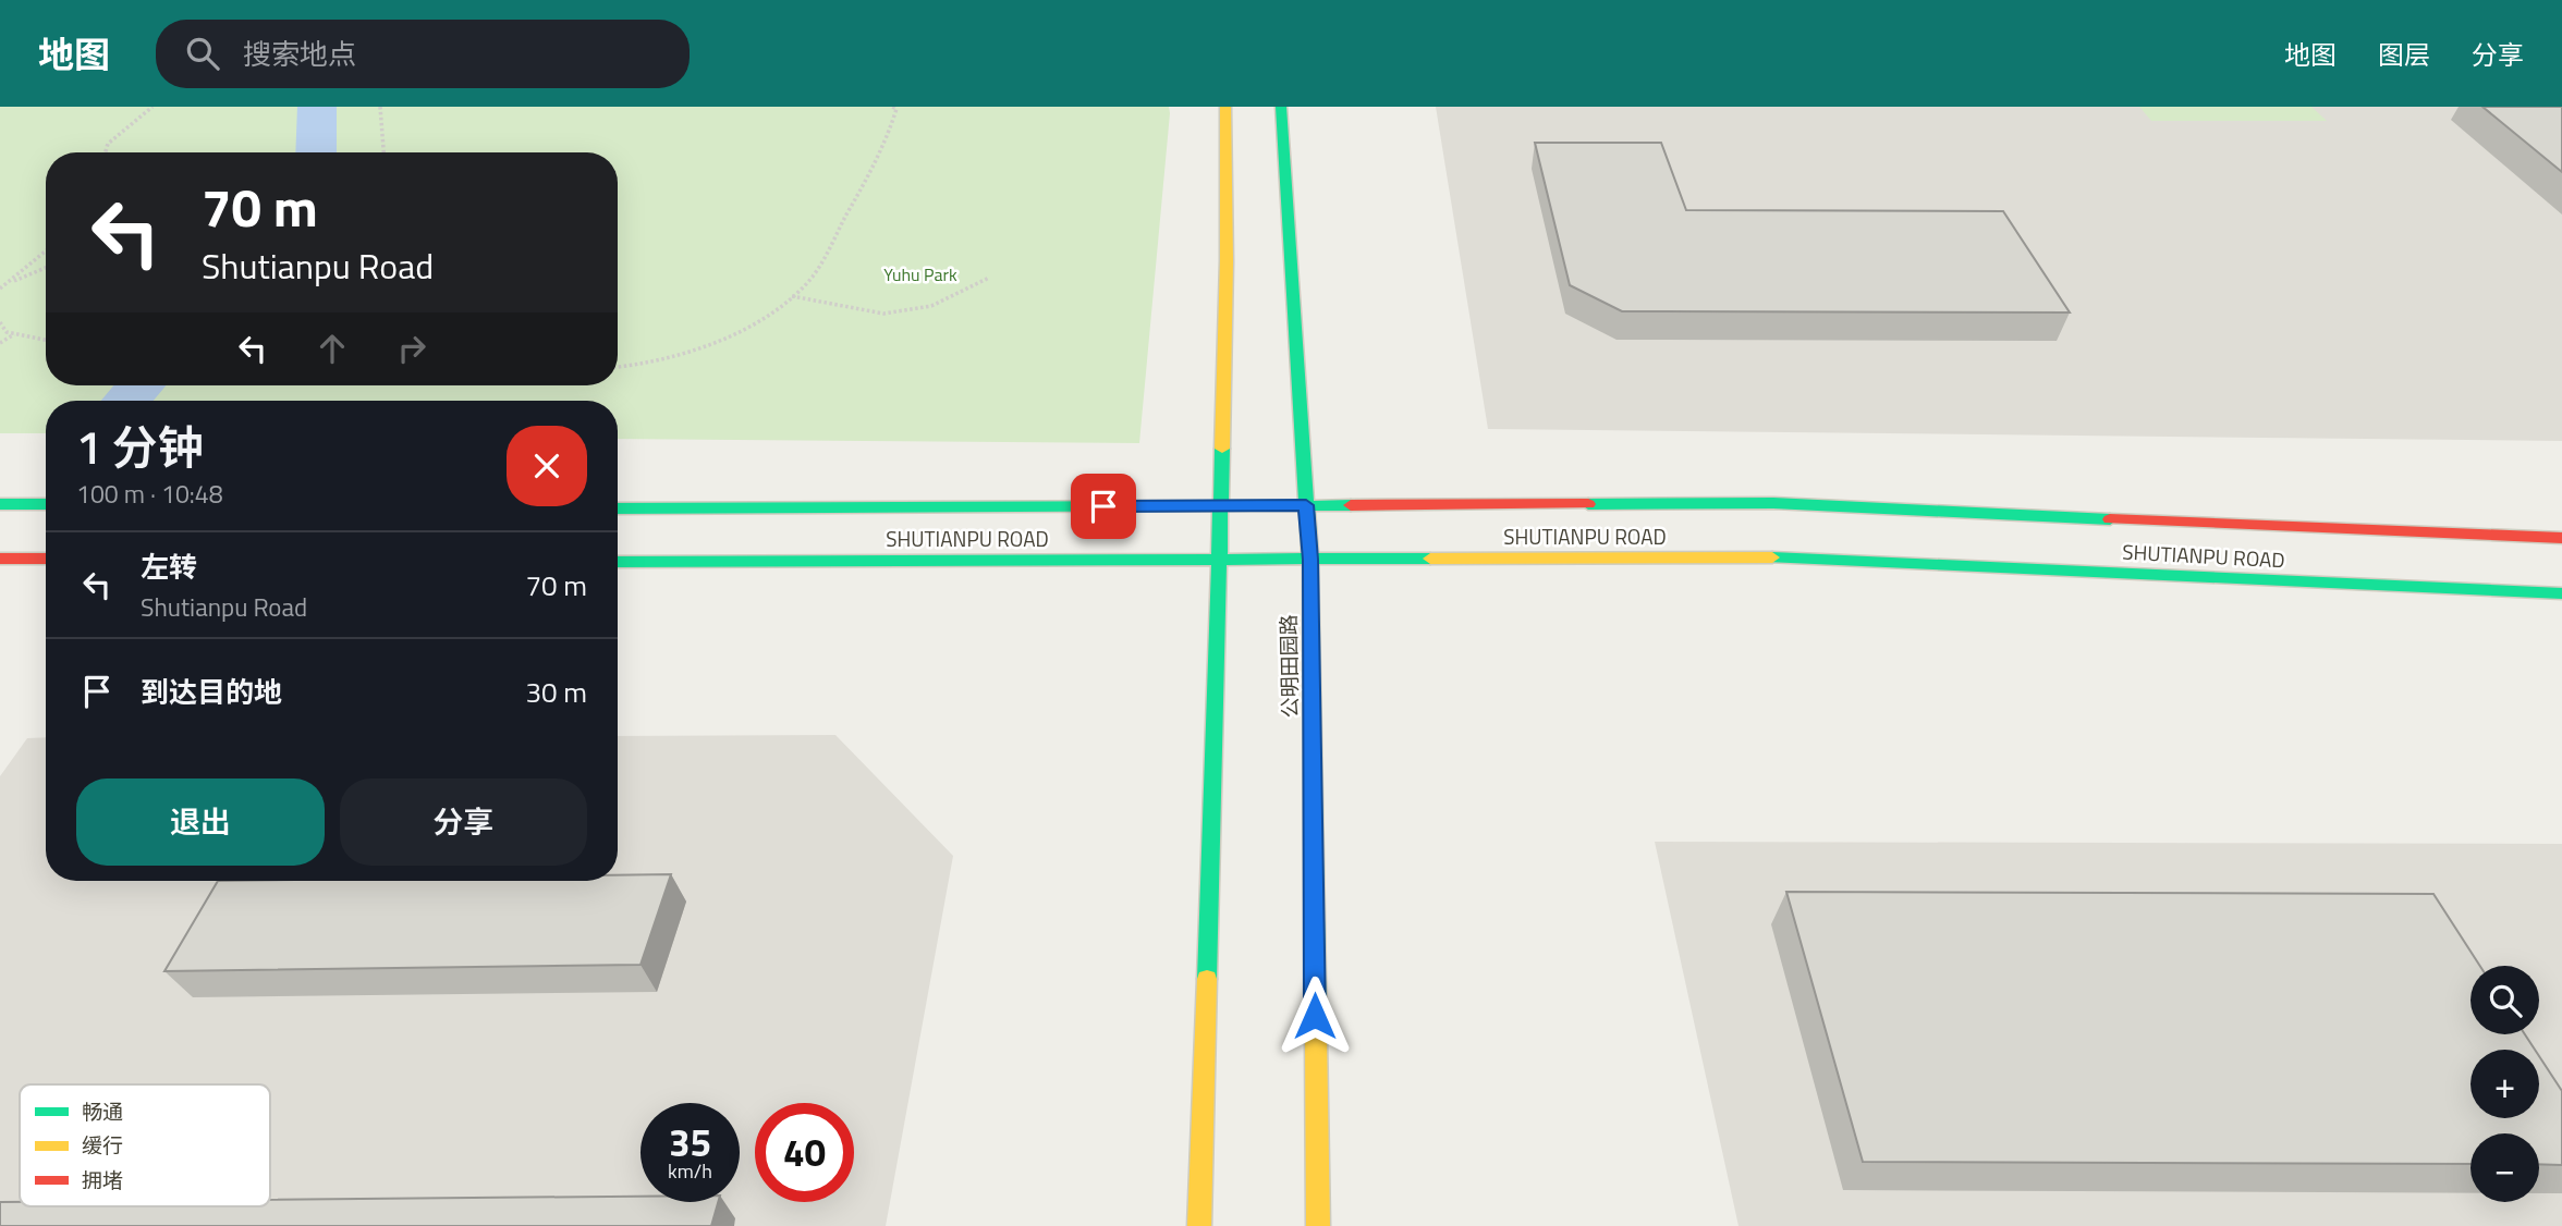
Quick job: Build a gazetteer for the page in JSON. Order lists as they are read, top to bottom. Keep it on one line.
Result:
{"streets":{"street":["SHUTIANPU ROAD","公明田园路"]},"crossings":[["SHUTIANPU ROAD","公明田园路"]],"parks":["Yuhu Park"],"legend":["畅通","缓行","拥堵"],"page":{"header":"地图","search":"搜索地点","nav":["地图","图层","分享"],"turn":["70 m","Shutianpu Road"],"heading":["1 分钟","100 m · 10:48"],"list":[{"name":"左转","note":"Shutianpu Road","value":"70 m"},{"name":"到达目的地","value":"30 m"}],"buttons":["退出","分享"],"map_buttons":["+","−"],"speed":"35 km/h","limit":"40"}}
